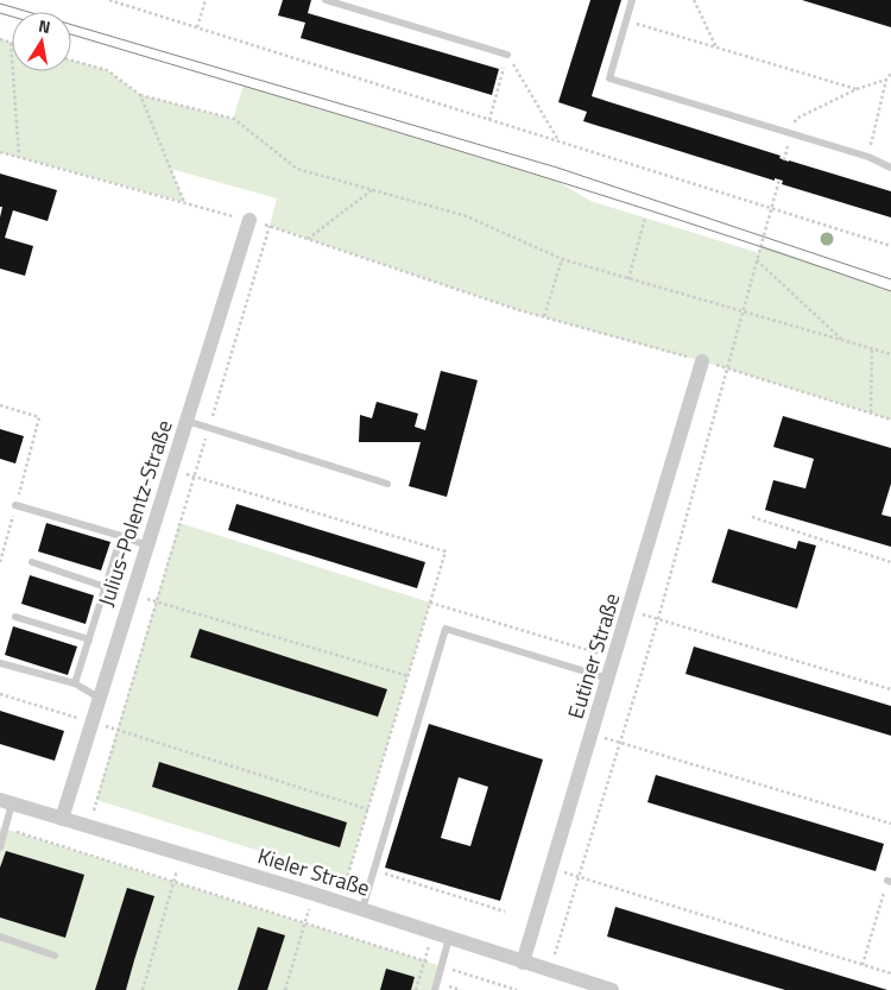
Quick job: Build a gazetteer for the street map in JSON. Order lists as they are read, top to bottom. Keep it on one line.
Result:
{"streets":{"street":["Julius-Polentz-Straße","Eutiner Straße","Kieler Straße"]},"crossings":[["Julius-Polentz-Straße","Kieler Straße"],["Eutiner Straße","Kieler Straße"]],"north":"top"}
